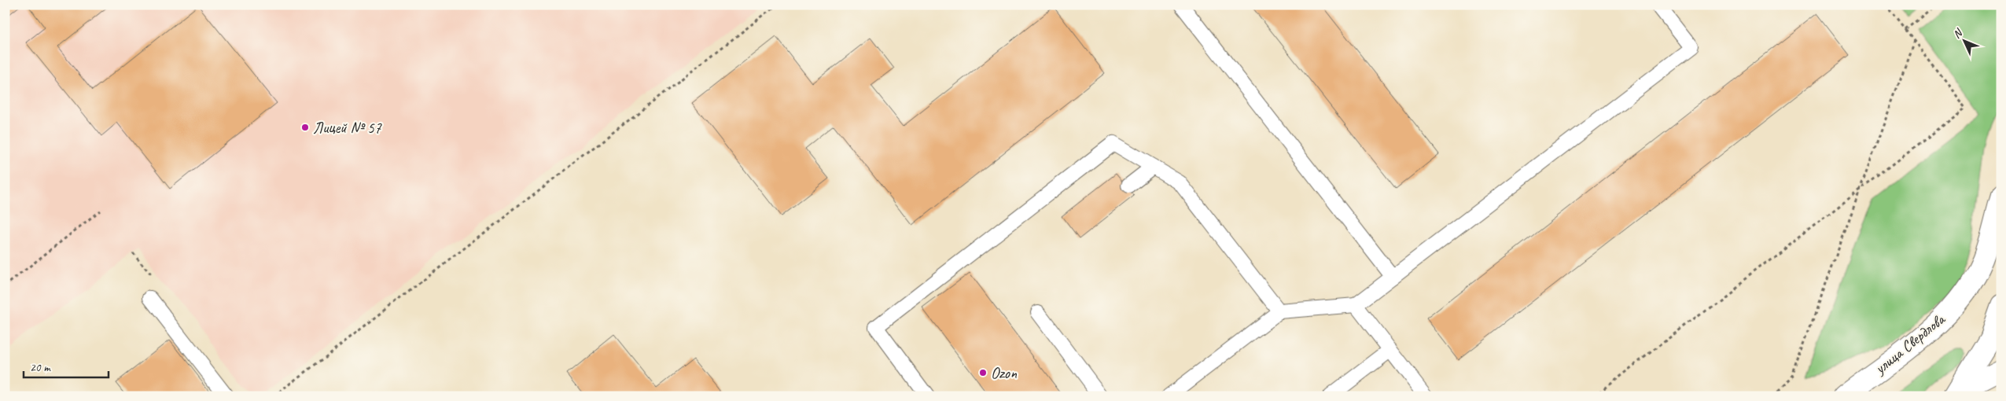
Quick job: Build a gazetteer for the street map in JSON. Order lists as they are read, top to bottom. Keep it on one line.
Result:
{"streets":{"main road":["улица Свердлова"]},"places":["Лицей № 57","Ozon"],"scale_bar":"20 m","north":"top left"}
